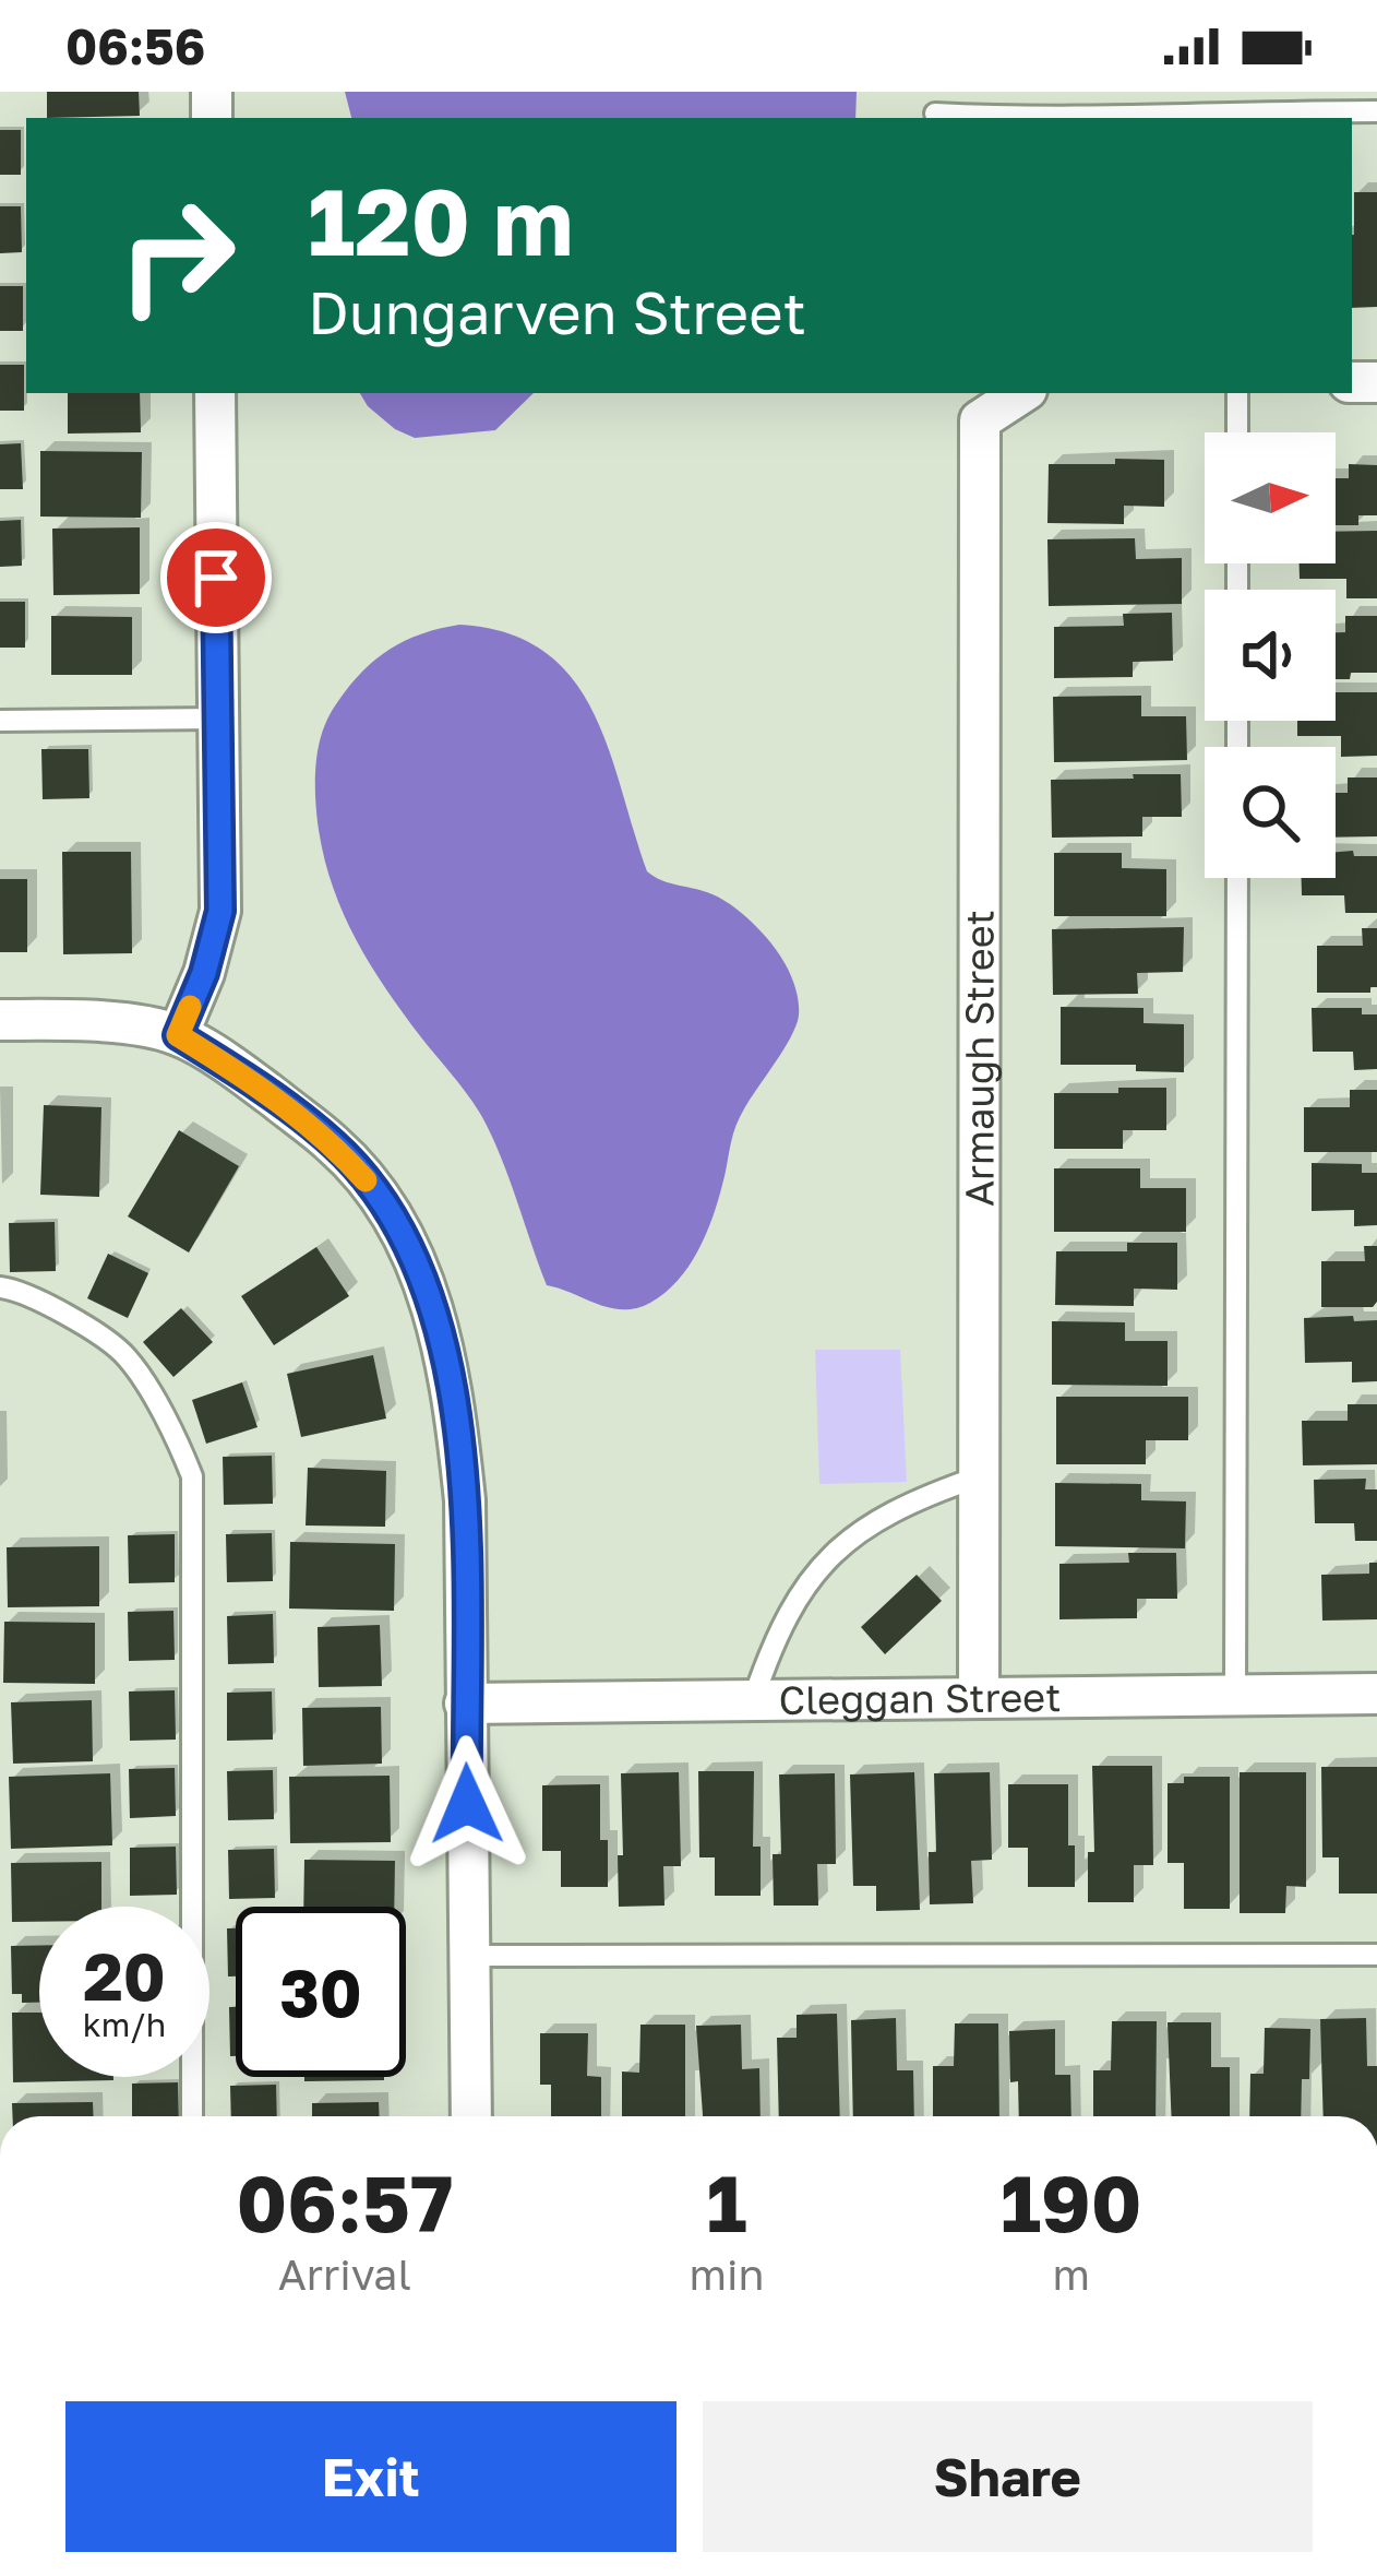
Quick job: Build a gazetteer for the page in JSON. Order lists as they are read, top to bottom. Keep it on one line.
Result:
{"streets":{"street":["Armaugh Street","Cleggan Street"]},"crossings":[["Armaugh Street","Cleggan Street"]],"north":"right","page":{"status":"06:56","turn":["120 m","Dungarven Street"],"speed":"20 km/h","limit":"30","eta":["06:57","Arrival","1","min","190","m"],"buttons":["Exit","Share"]}}
